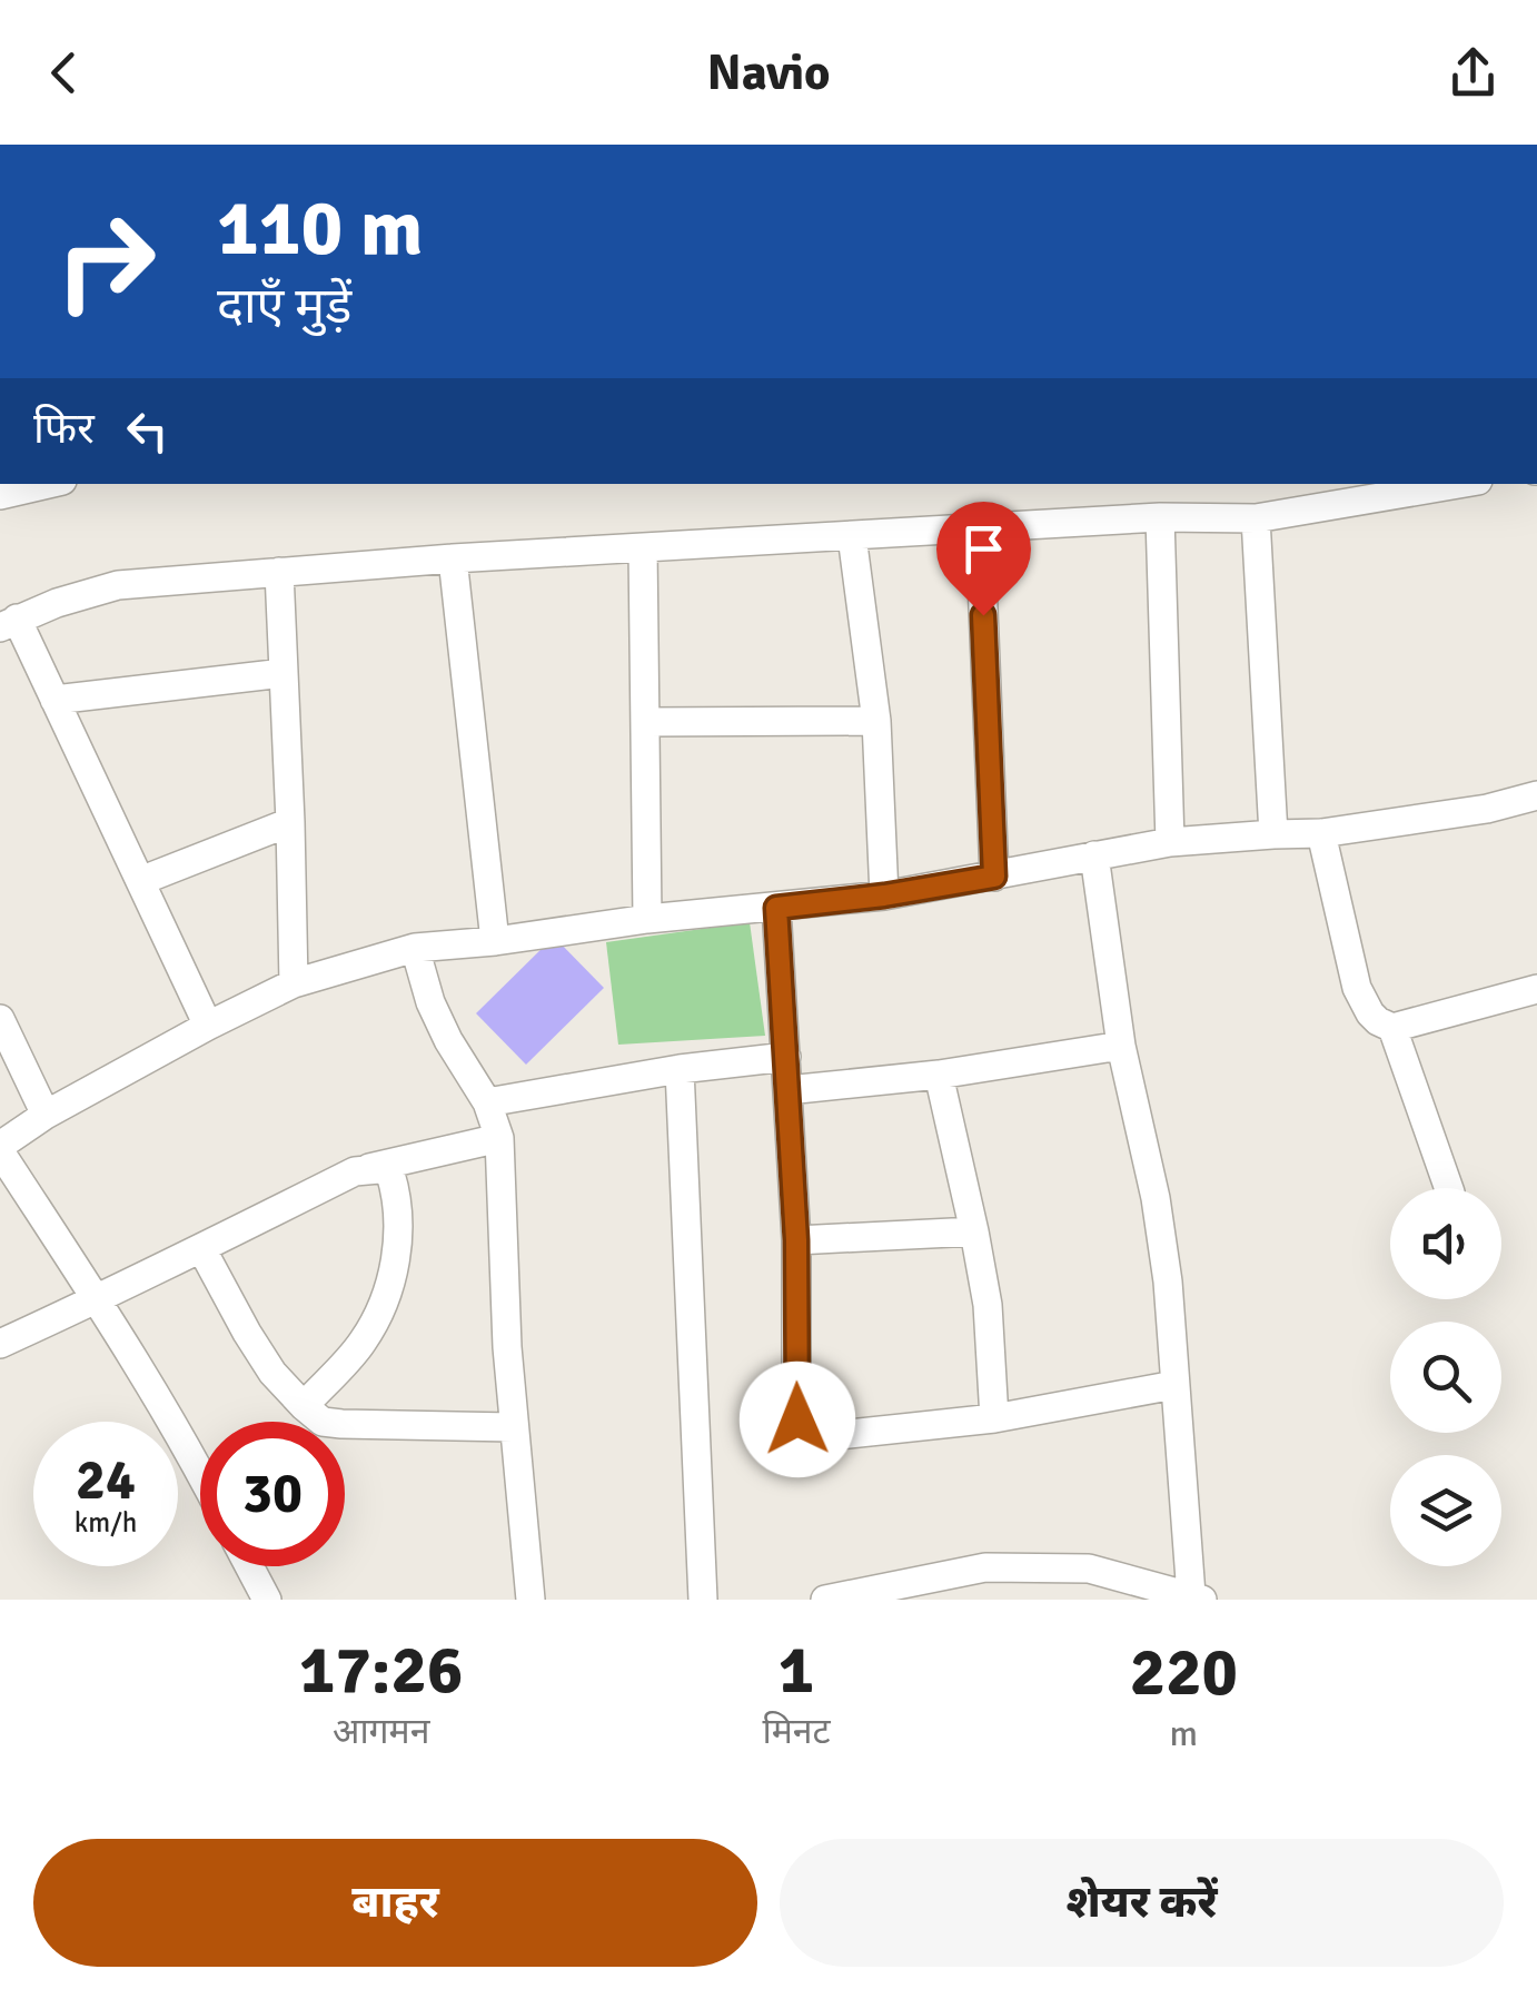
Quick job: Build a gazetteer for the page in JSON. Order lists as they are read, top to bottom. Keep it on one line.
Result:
{"page":{"header":"Navio","turn":["110 m","दाएँ मुड़ें"],"then":"फिर","speed":"24 km/h","limit":"30","eta":["17:26","आगमन","1","मिनट","220","m"],"buttons":["बाहर","शेयर करें"]}}
